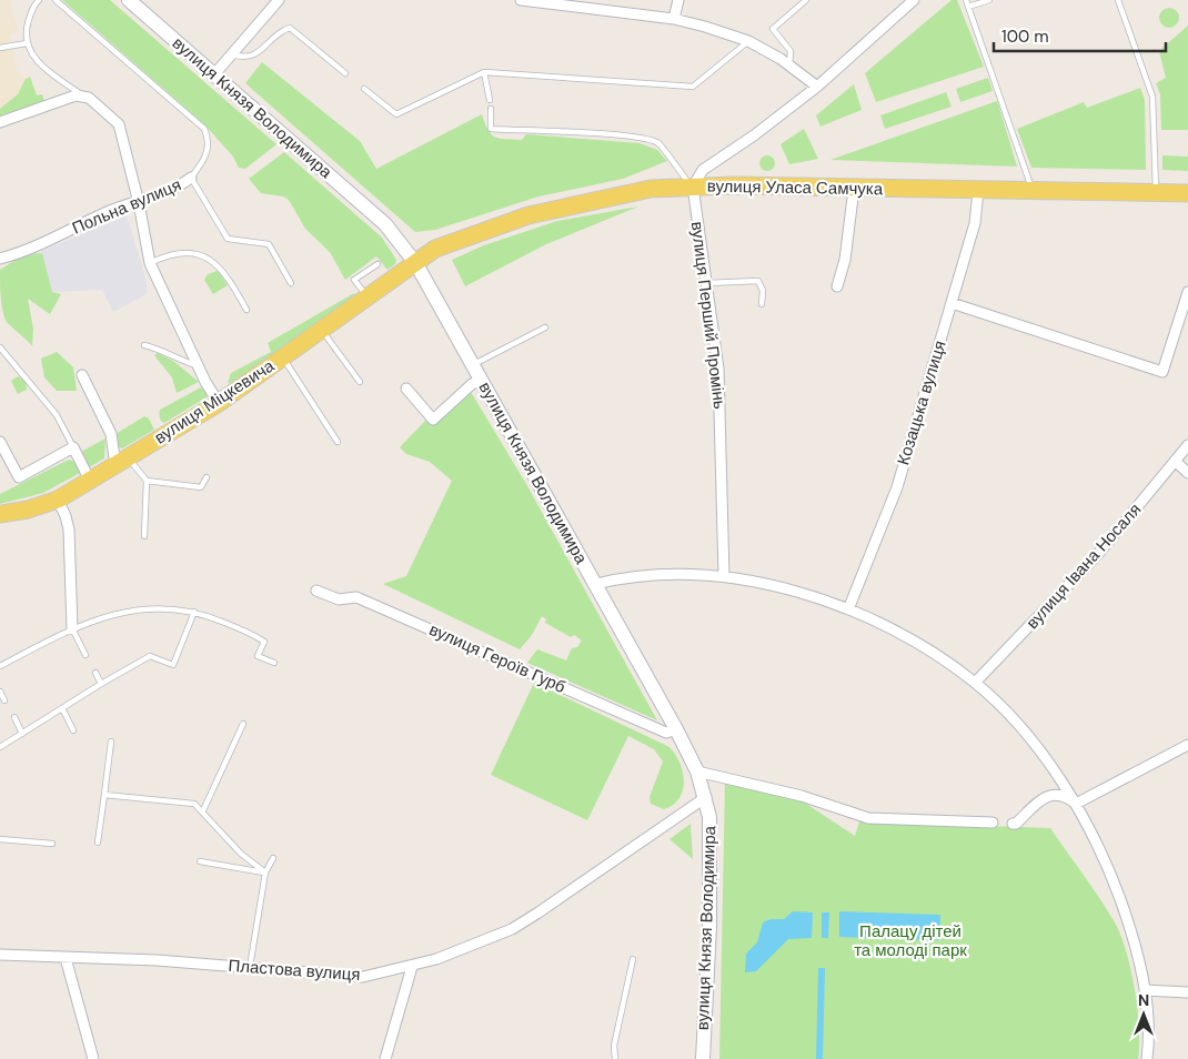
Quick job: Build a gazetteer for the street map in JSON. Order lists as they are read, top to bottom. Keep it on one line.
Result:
{"streets":{"main road":["вулиця Уласа Самчука","вулиця Міцкевича"],"street":["вулиця Князя Володимира","Польна вулиця","вулиця Перший Промінь","Козацька вулиця","вулиця Івана Носаля","вулиця Героїв Гурб","Пластова вулиця"]},"crossings":[["вулиця Князя Володимира","вулиця Уласа Самчука"],["вулиця Князя Володимира","вулиця Міцкевича"],["вулиця Князя Володимира","вулиця Героїв Гурб"],["вулиця Князя Володимира","Пластова вулиця"],["вулиця Уласа Самчука","вулиця Перший Промінь"],["вулиця Уласа Самчука","вулиця Міцкевича"],["вулиця Уласа Самчука","Козацька вулиця"]],"parks":["Палацу дітей та молоді парк"],"scale_bar":"100 m","north":"top"}
